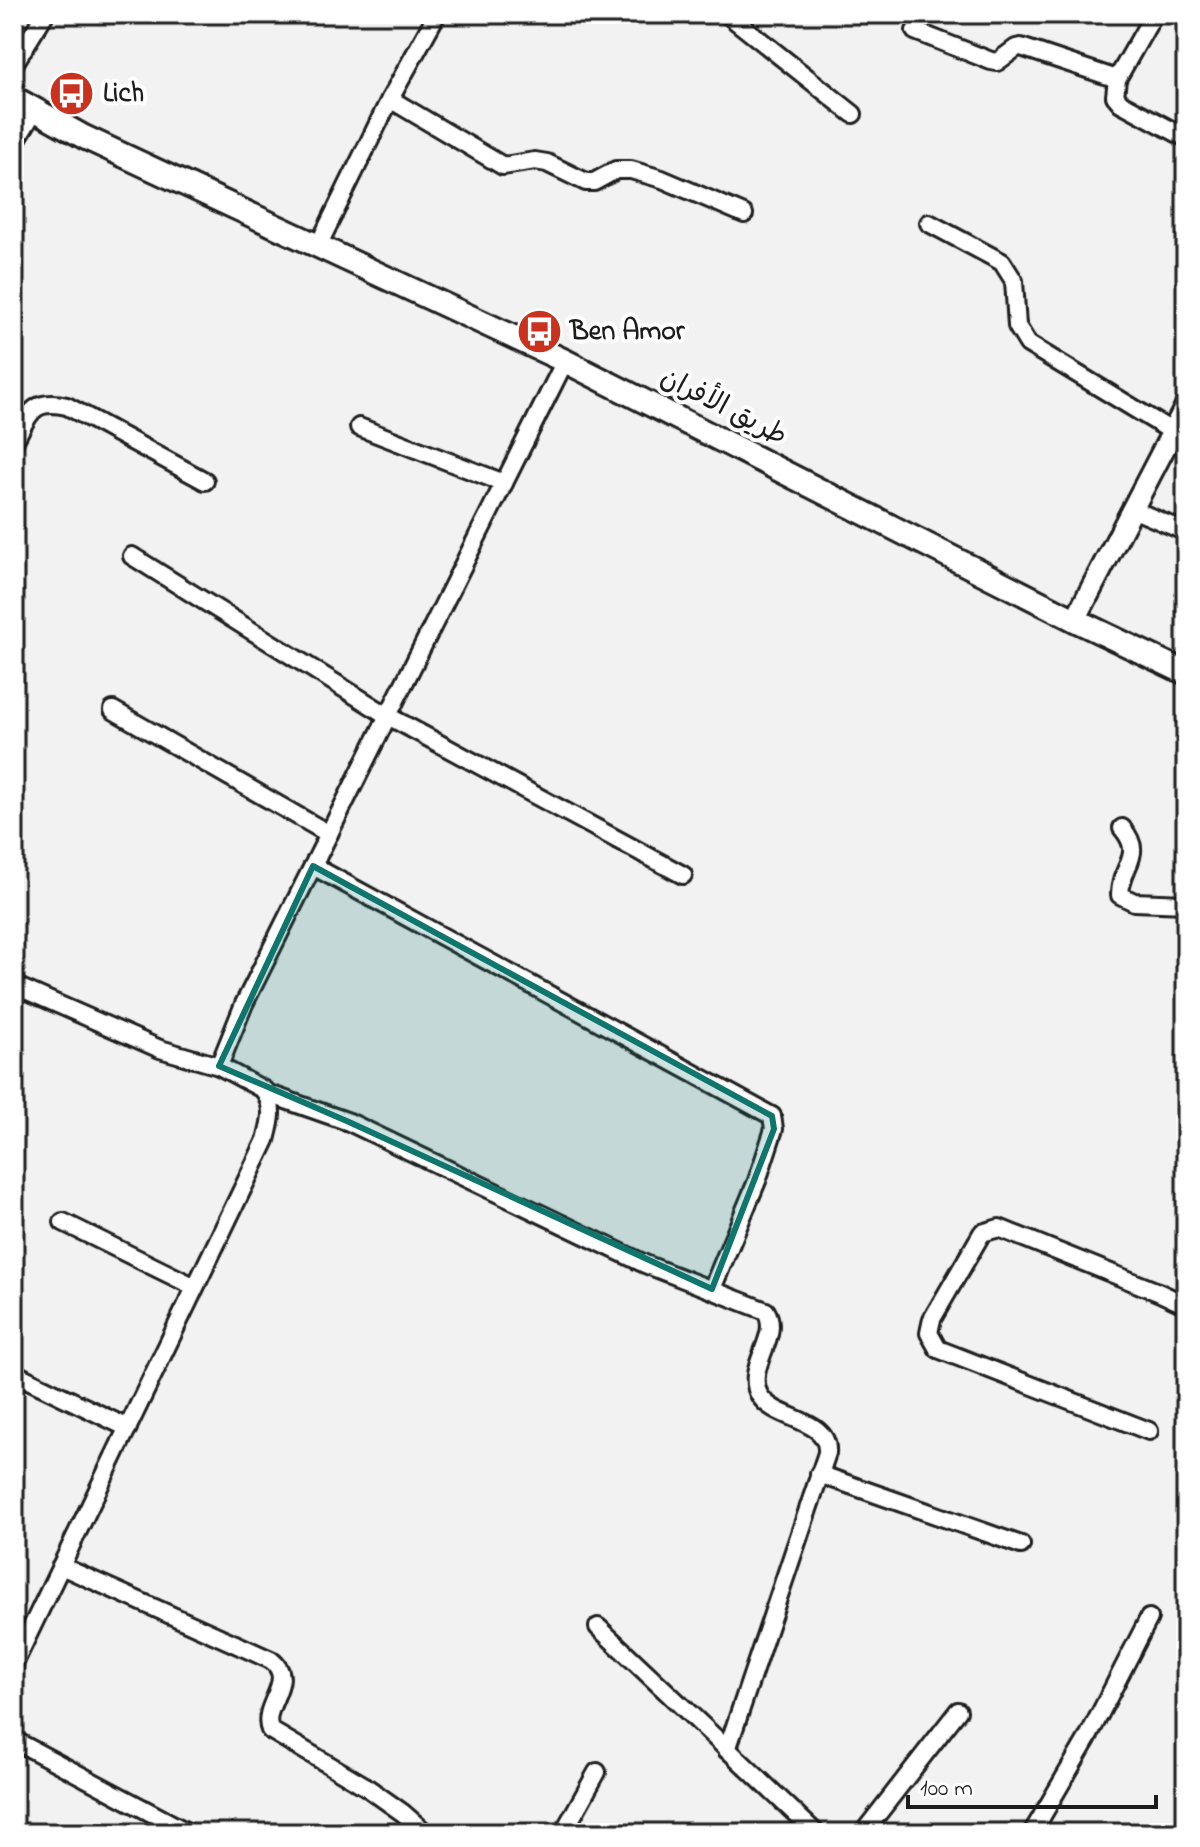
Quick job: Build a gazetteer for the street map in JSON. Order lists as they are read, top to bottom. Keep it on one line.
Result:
{"streets":{"main road":["طريق الأفران"]},"places":{"bus stop":["Lich","Ben Amor"]},"scale_bar":"100 m"}
